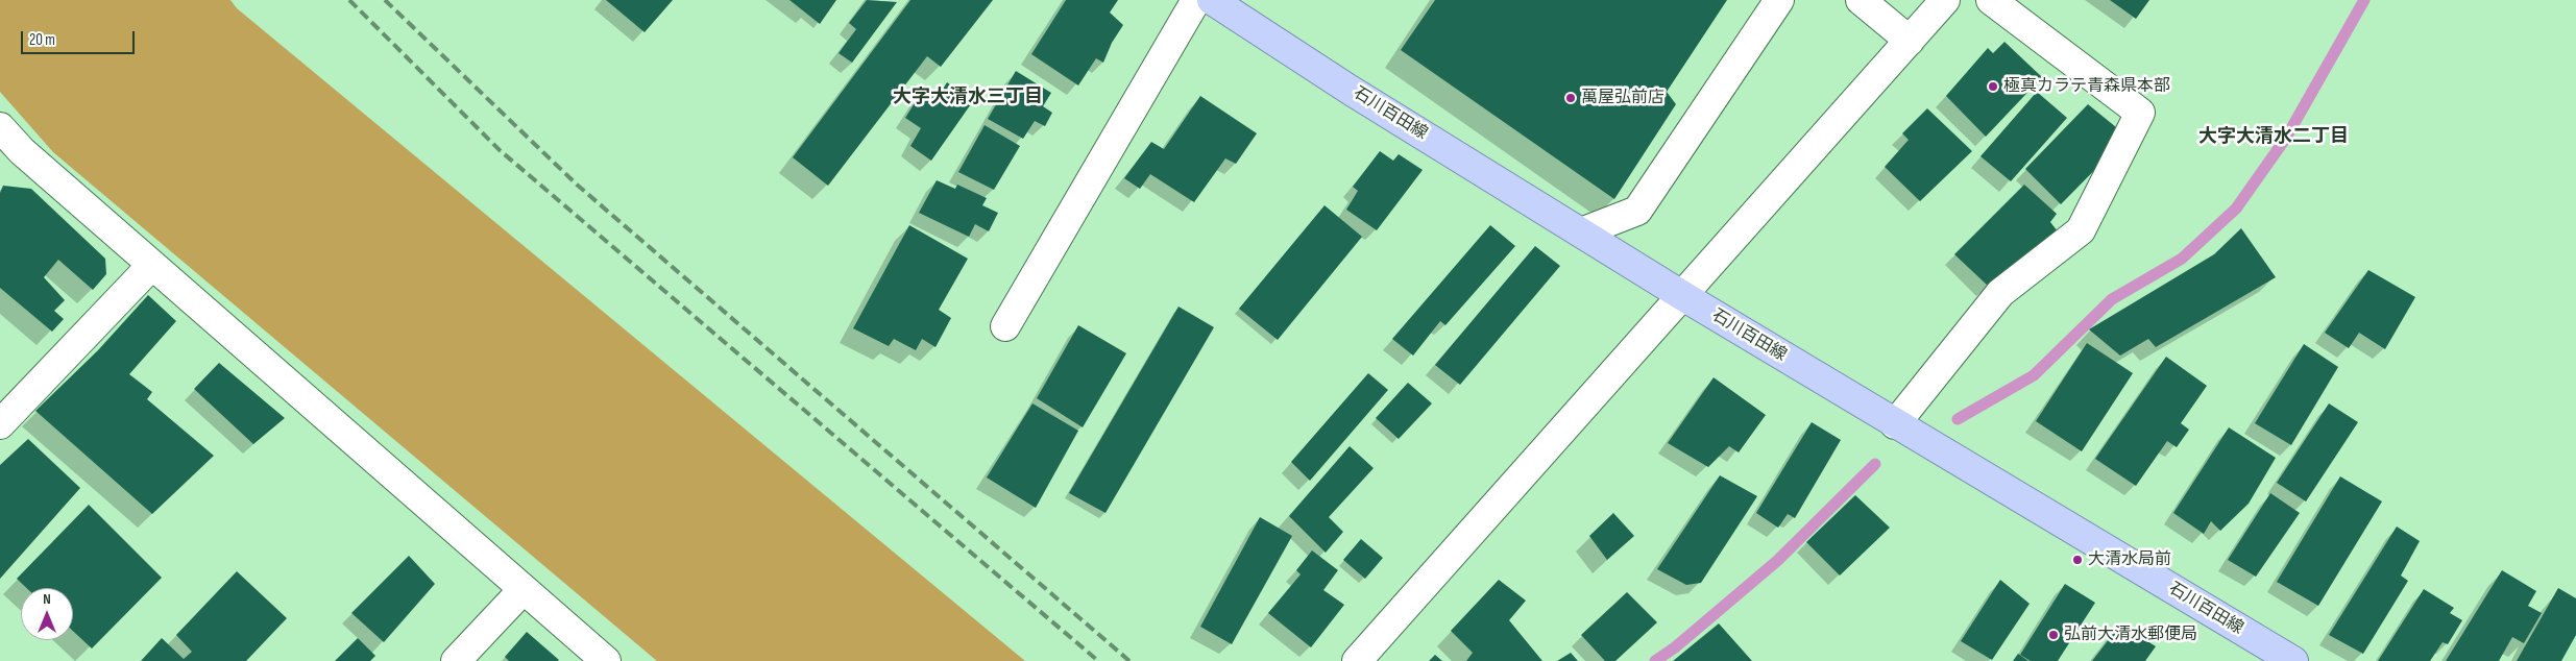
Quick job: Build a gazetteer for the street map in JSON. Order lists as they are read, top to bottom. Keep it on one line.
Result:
{"streets":{"main road":["石川百田線"]},"districts":["大字大清水三丁目","大字大清水二丁目"],"places":["極真カラテ青森県本部","萬屋弘前店","大清水局前","弘前大清水郵便局"],"scale_bar":"20 m","north":"top"}
